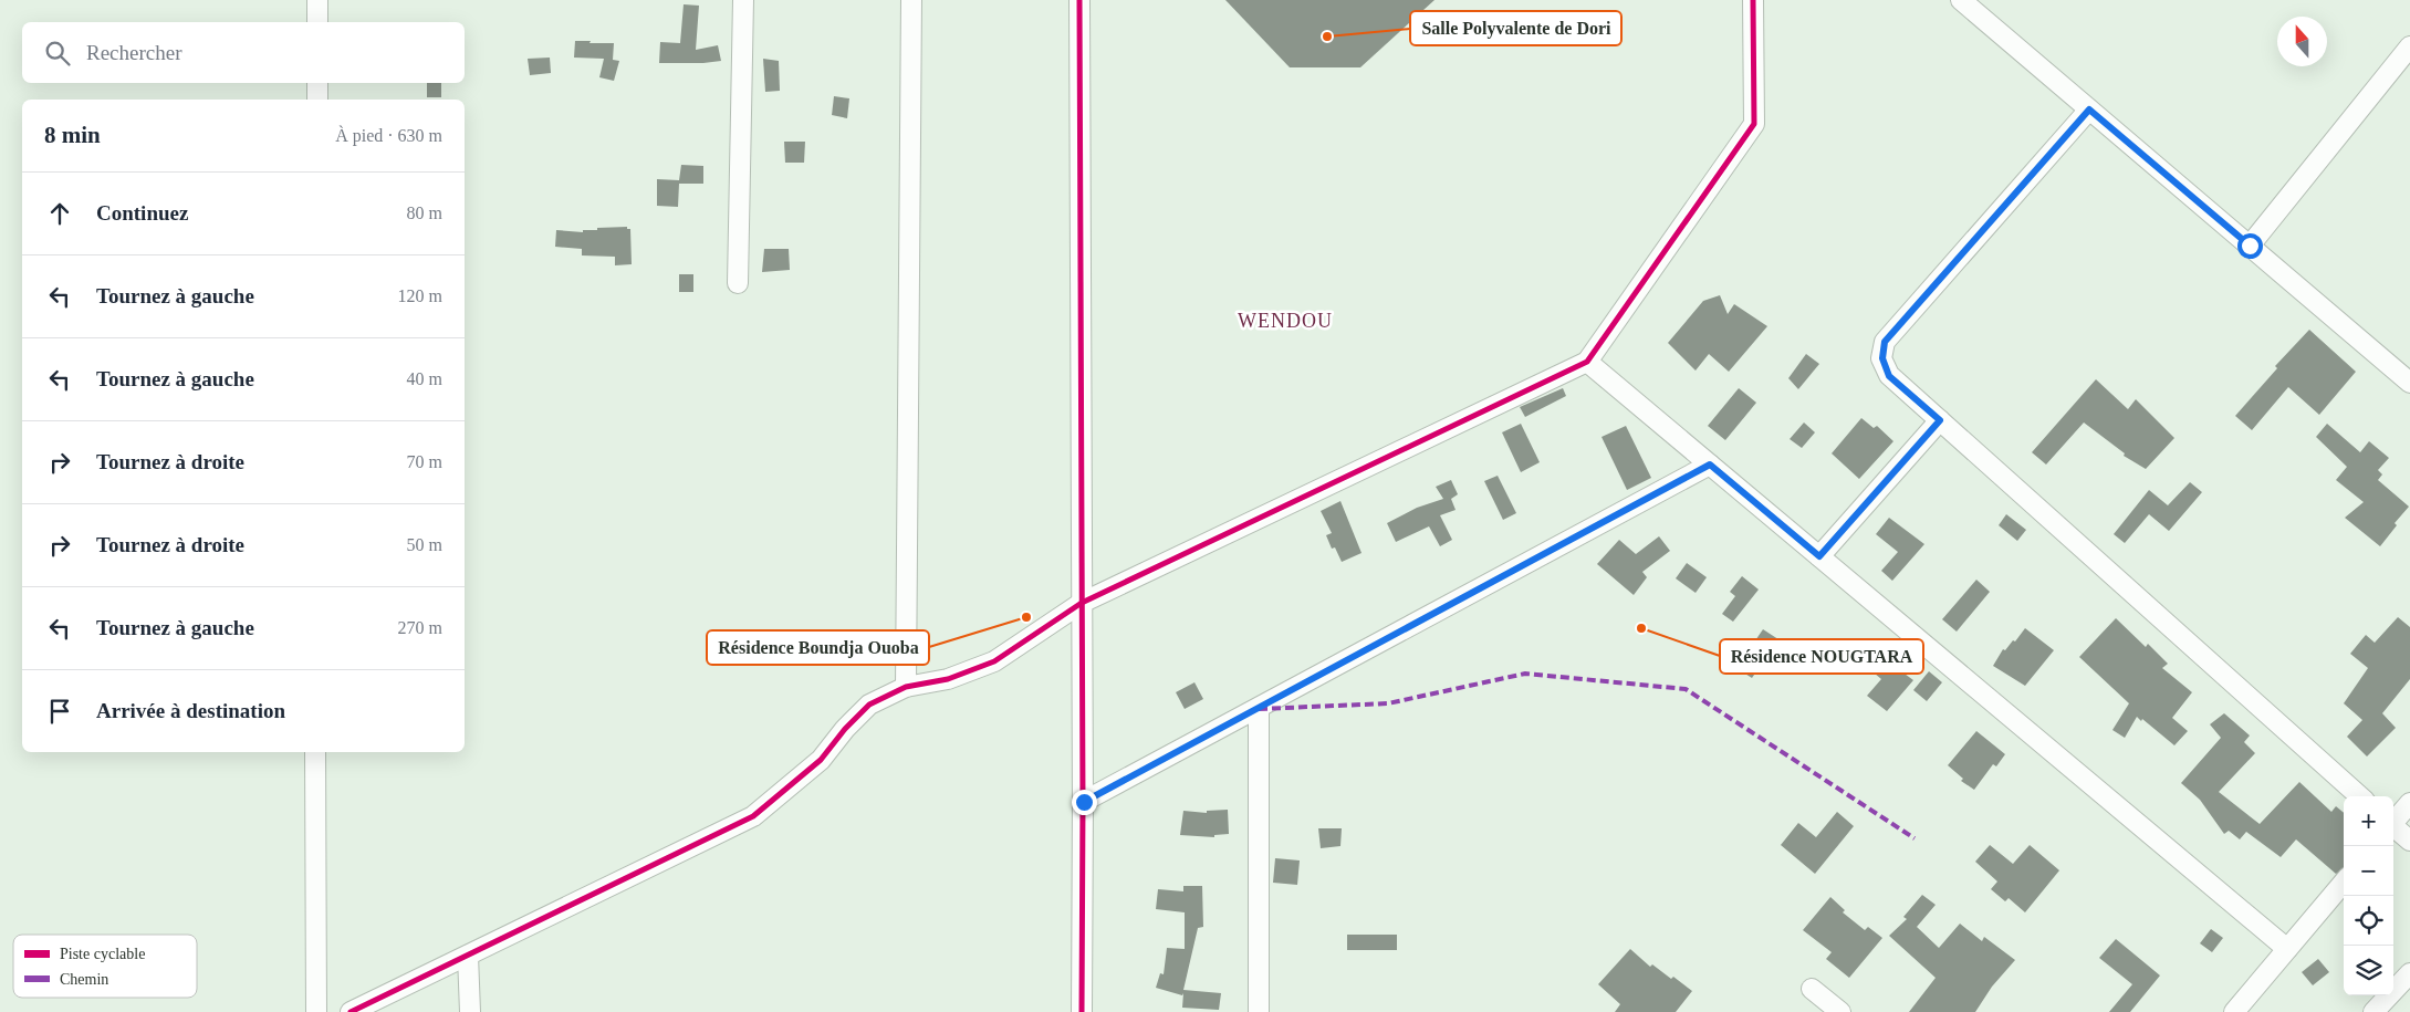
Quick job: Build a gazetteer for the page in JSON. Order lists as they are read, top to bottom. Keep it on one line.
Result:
{"districts":["WENDOU"],"places":["Salle Polyvalente de Dori","Résidence Boundja Ouoba","Résidence NOUGTARA"],"legend":["Piste cyclable","Chemin"],"north":"top","page":{"search":"Rechercher","heading":["8 min","À pied · 630 m"],"list":[["Continuez","80 m"],["Tournez à gauche","120 m"],["Tournez à gauche","40 m"],["Tournez à droite","70 m"],["Tournez à droite","50 m"],["Tournez à gauche","270 m"],"Arrivée à destination"],"map_buttons":["+","−"]}}
